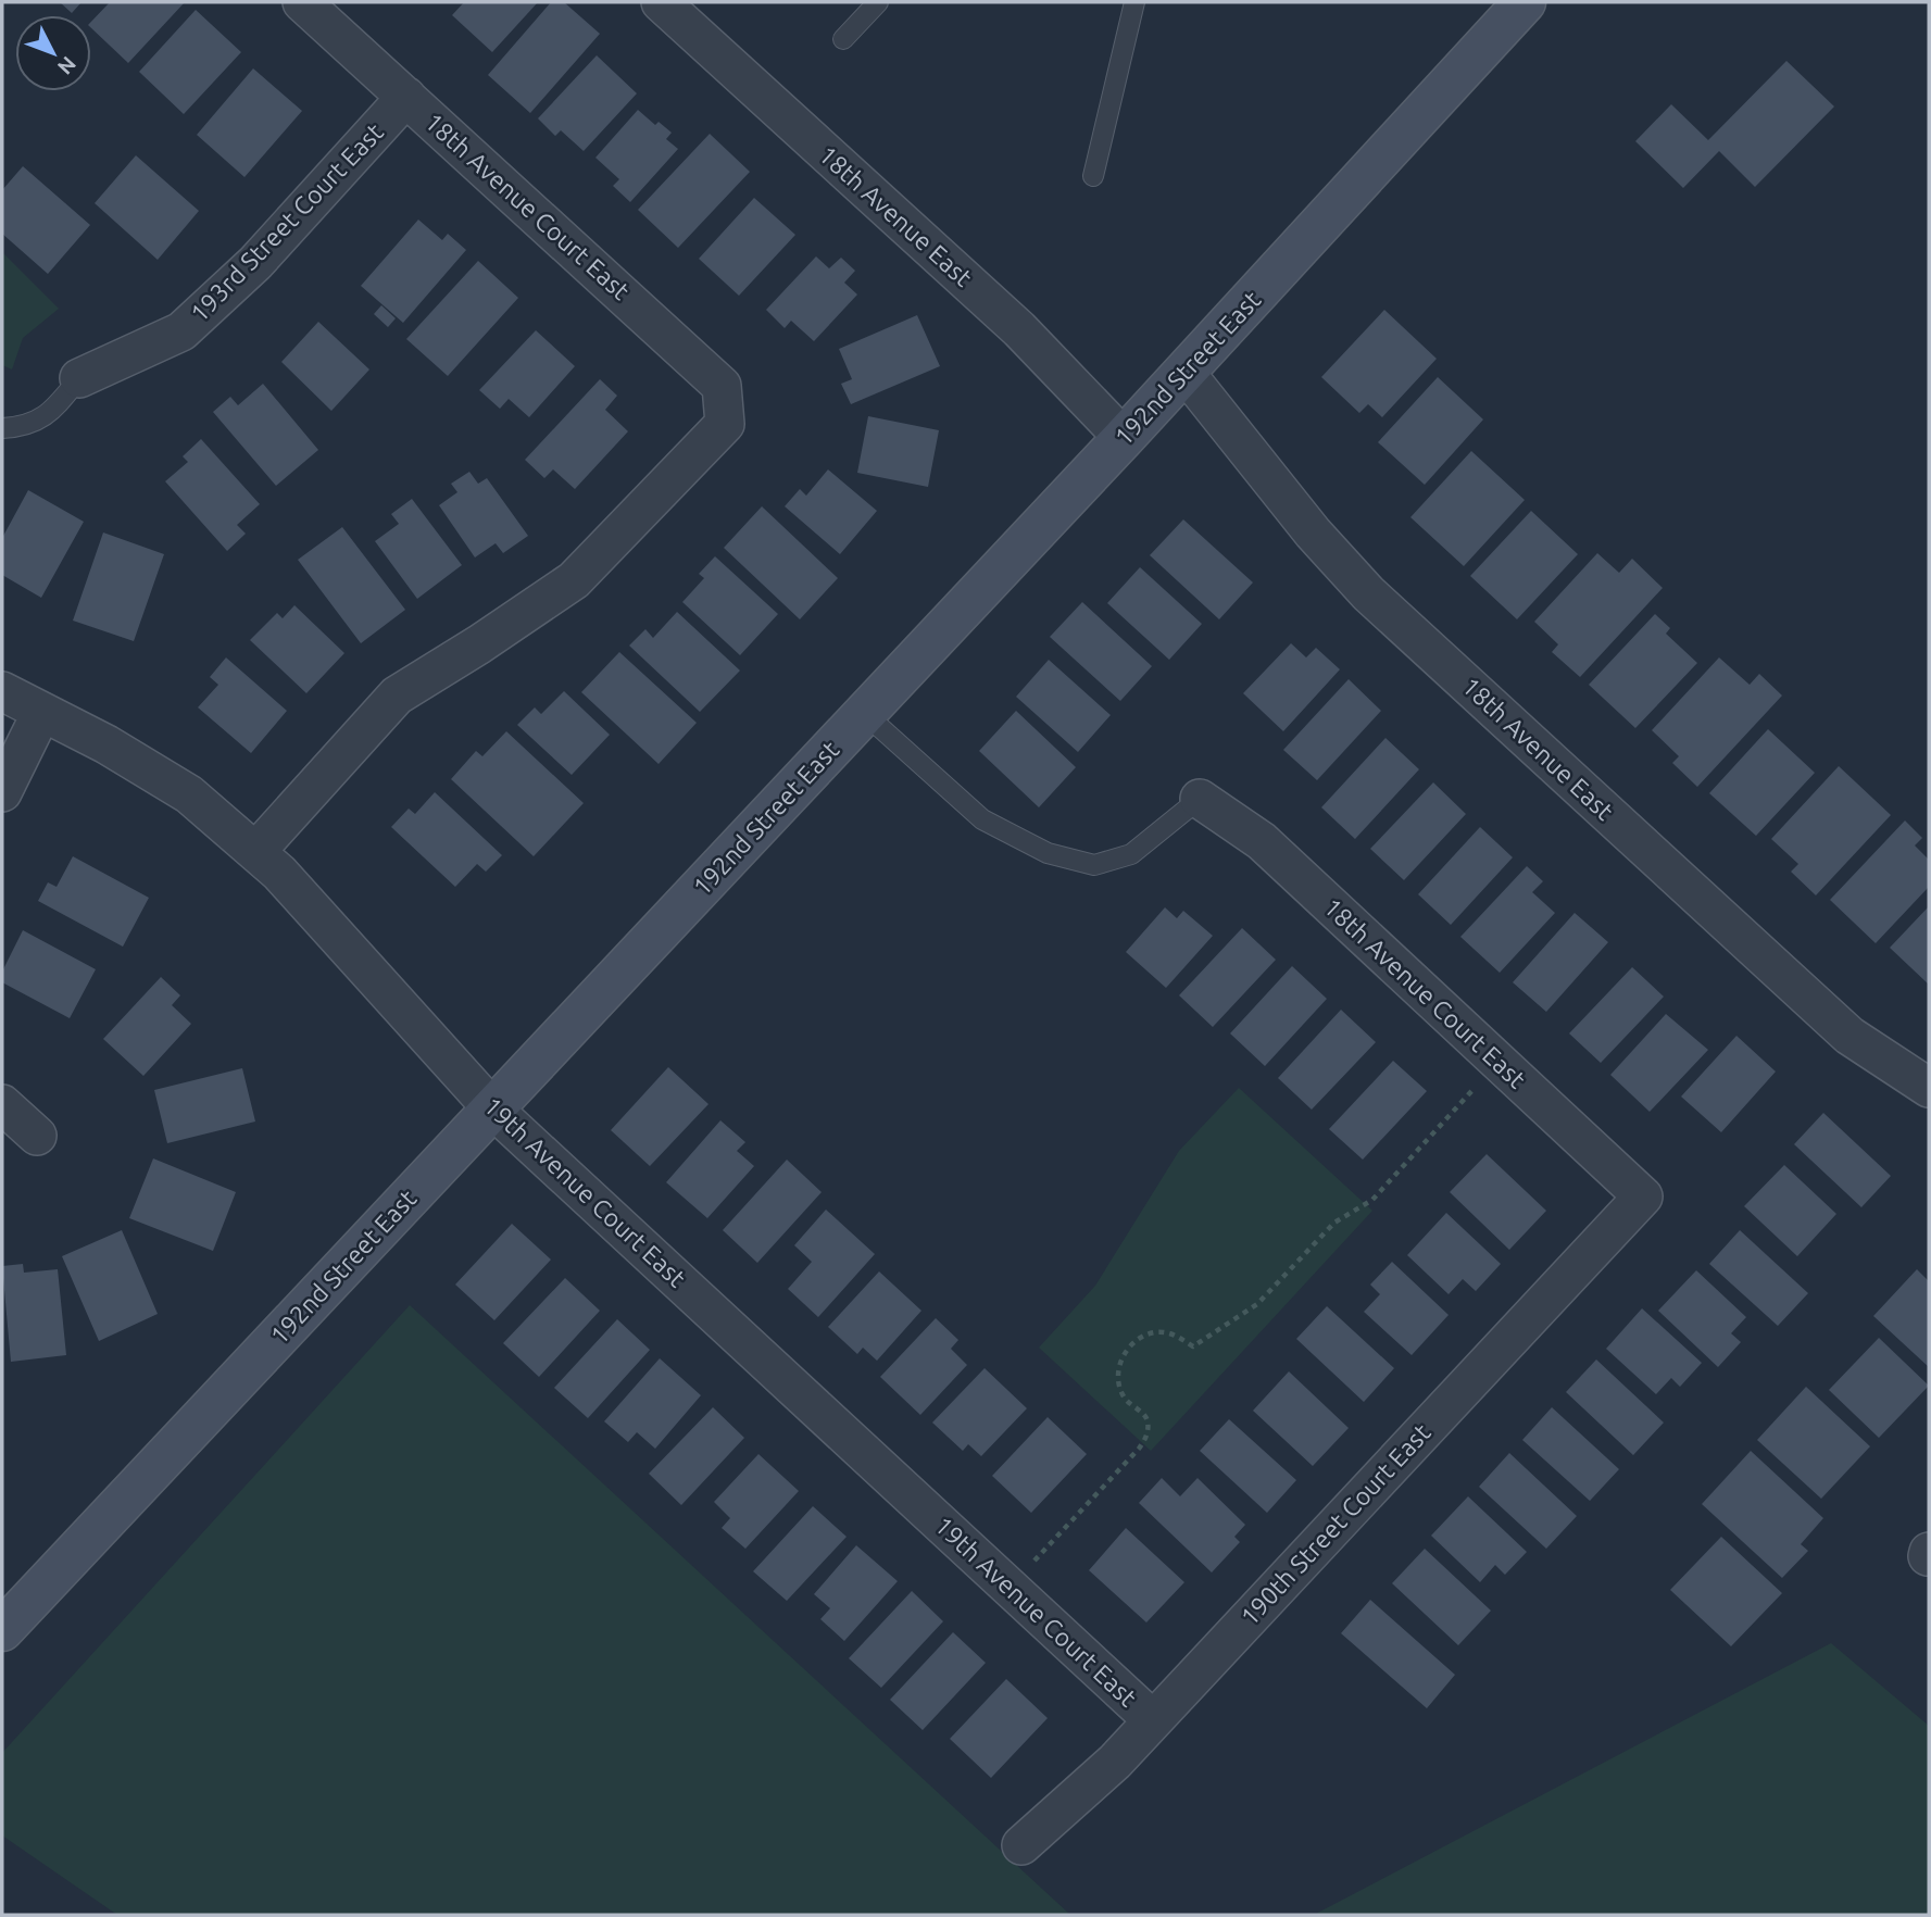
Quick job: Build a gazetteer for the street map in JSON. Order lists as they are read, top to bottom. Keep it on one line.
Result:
{"streets":{"street":["18th Avenue Court East","18th Avenue East","193rd Street Court East","192nd Street East","19th Avenue Court East","190th Street Court East"]},"crossings":[["18th Avenue Court East","193rd Street Court East"],["18th Avenue Court East","19th Avenue Court East"],["18th Avenue Court East","190th Street Court East"],["18th Avenue East","192nd Street East"],["192nd Street East","19th Avenue Court East"],["19th Avenue Court East","190th Street Court East"]],"north":"bottom right"}
